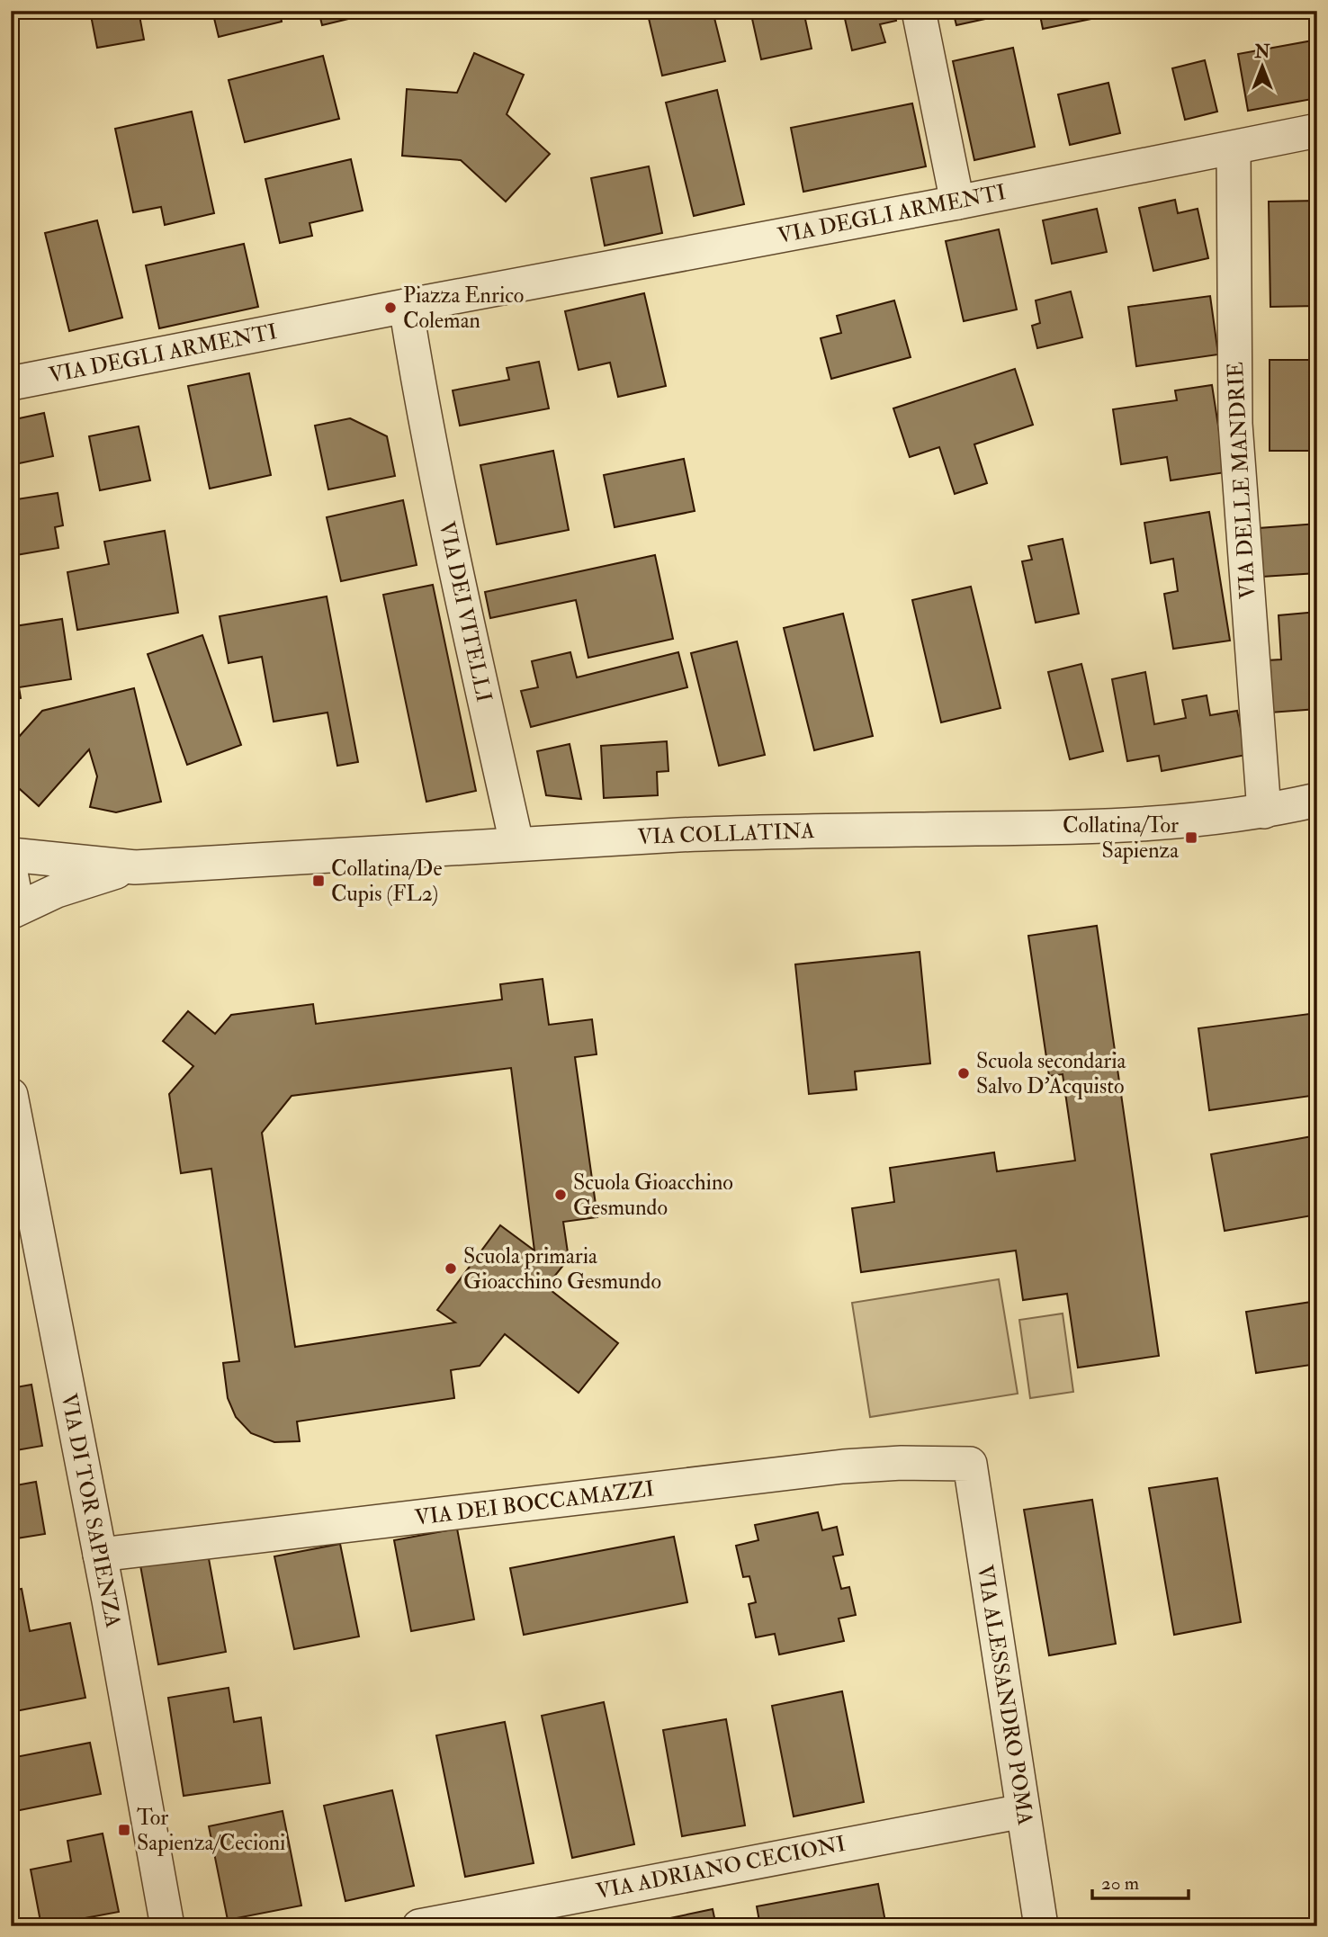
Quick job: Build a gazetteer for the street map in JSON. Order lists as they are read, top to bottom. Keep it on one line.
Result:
{"streets":{"street":["VIA DEGLI ARMENTI","VIA DELLE MANDRIE","VIA DEI VITELLI","VIA COLLATINA","VIA DEI BOCCAMAZZI","VIA DI TOR SAPIENZA","VIA ALESSANDRO POMA","VIA ADRIANO CECIONI"]},"crossings":[["VIA DEGLI ARMENTI","VIA DELLE MANDRIE"],["VIA DEGLI ARMENTI","VIA DEI VITELLI"],["VIA DELLE MANDRIE","VIA COLLATINA"],["VIA DEI VITELLI","VIA COLLATINA"],["VIA DEI BOCCAMAZZI","VIA DI TOR SAPIENZA"],["VIA DEI BOCCAMAZZI","VIA ALESSANDRO POMA"],["VIA ALESSANDRO POMA","VIA ADRIANO CECIONI"]],"places":{"other":["Piazza Enrico Coleman","Scuola secondaria Salvo D'Acquisto","Scuola Gioacchino Gesmundo","Scuola primaria Gioacchino Gesmundo"],"transit":["Collatina/Tor Sapienza","Collatina/De Cupis (FL2)","Tor Sapienza/Cecioni"]},"scale_bar":"20 m","north":"top"}
